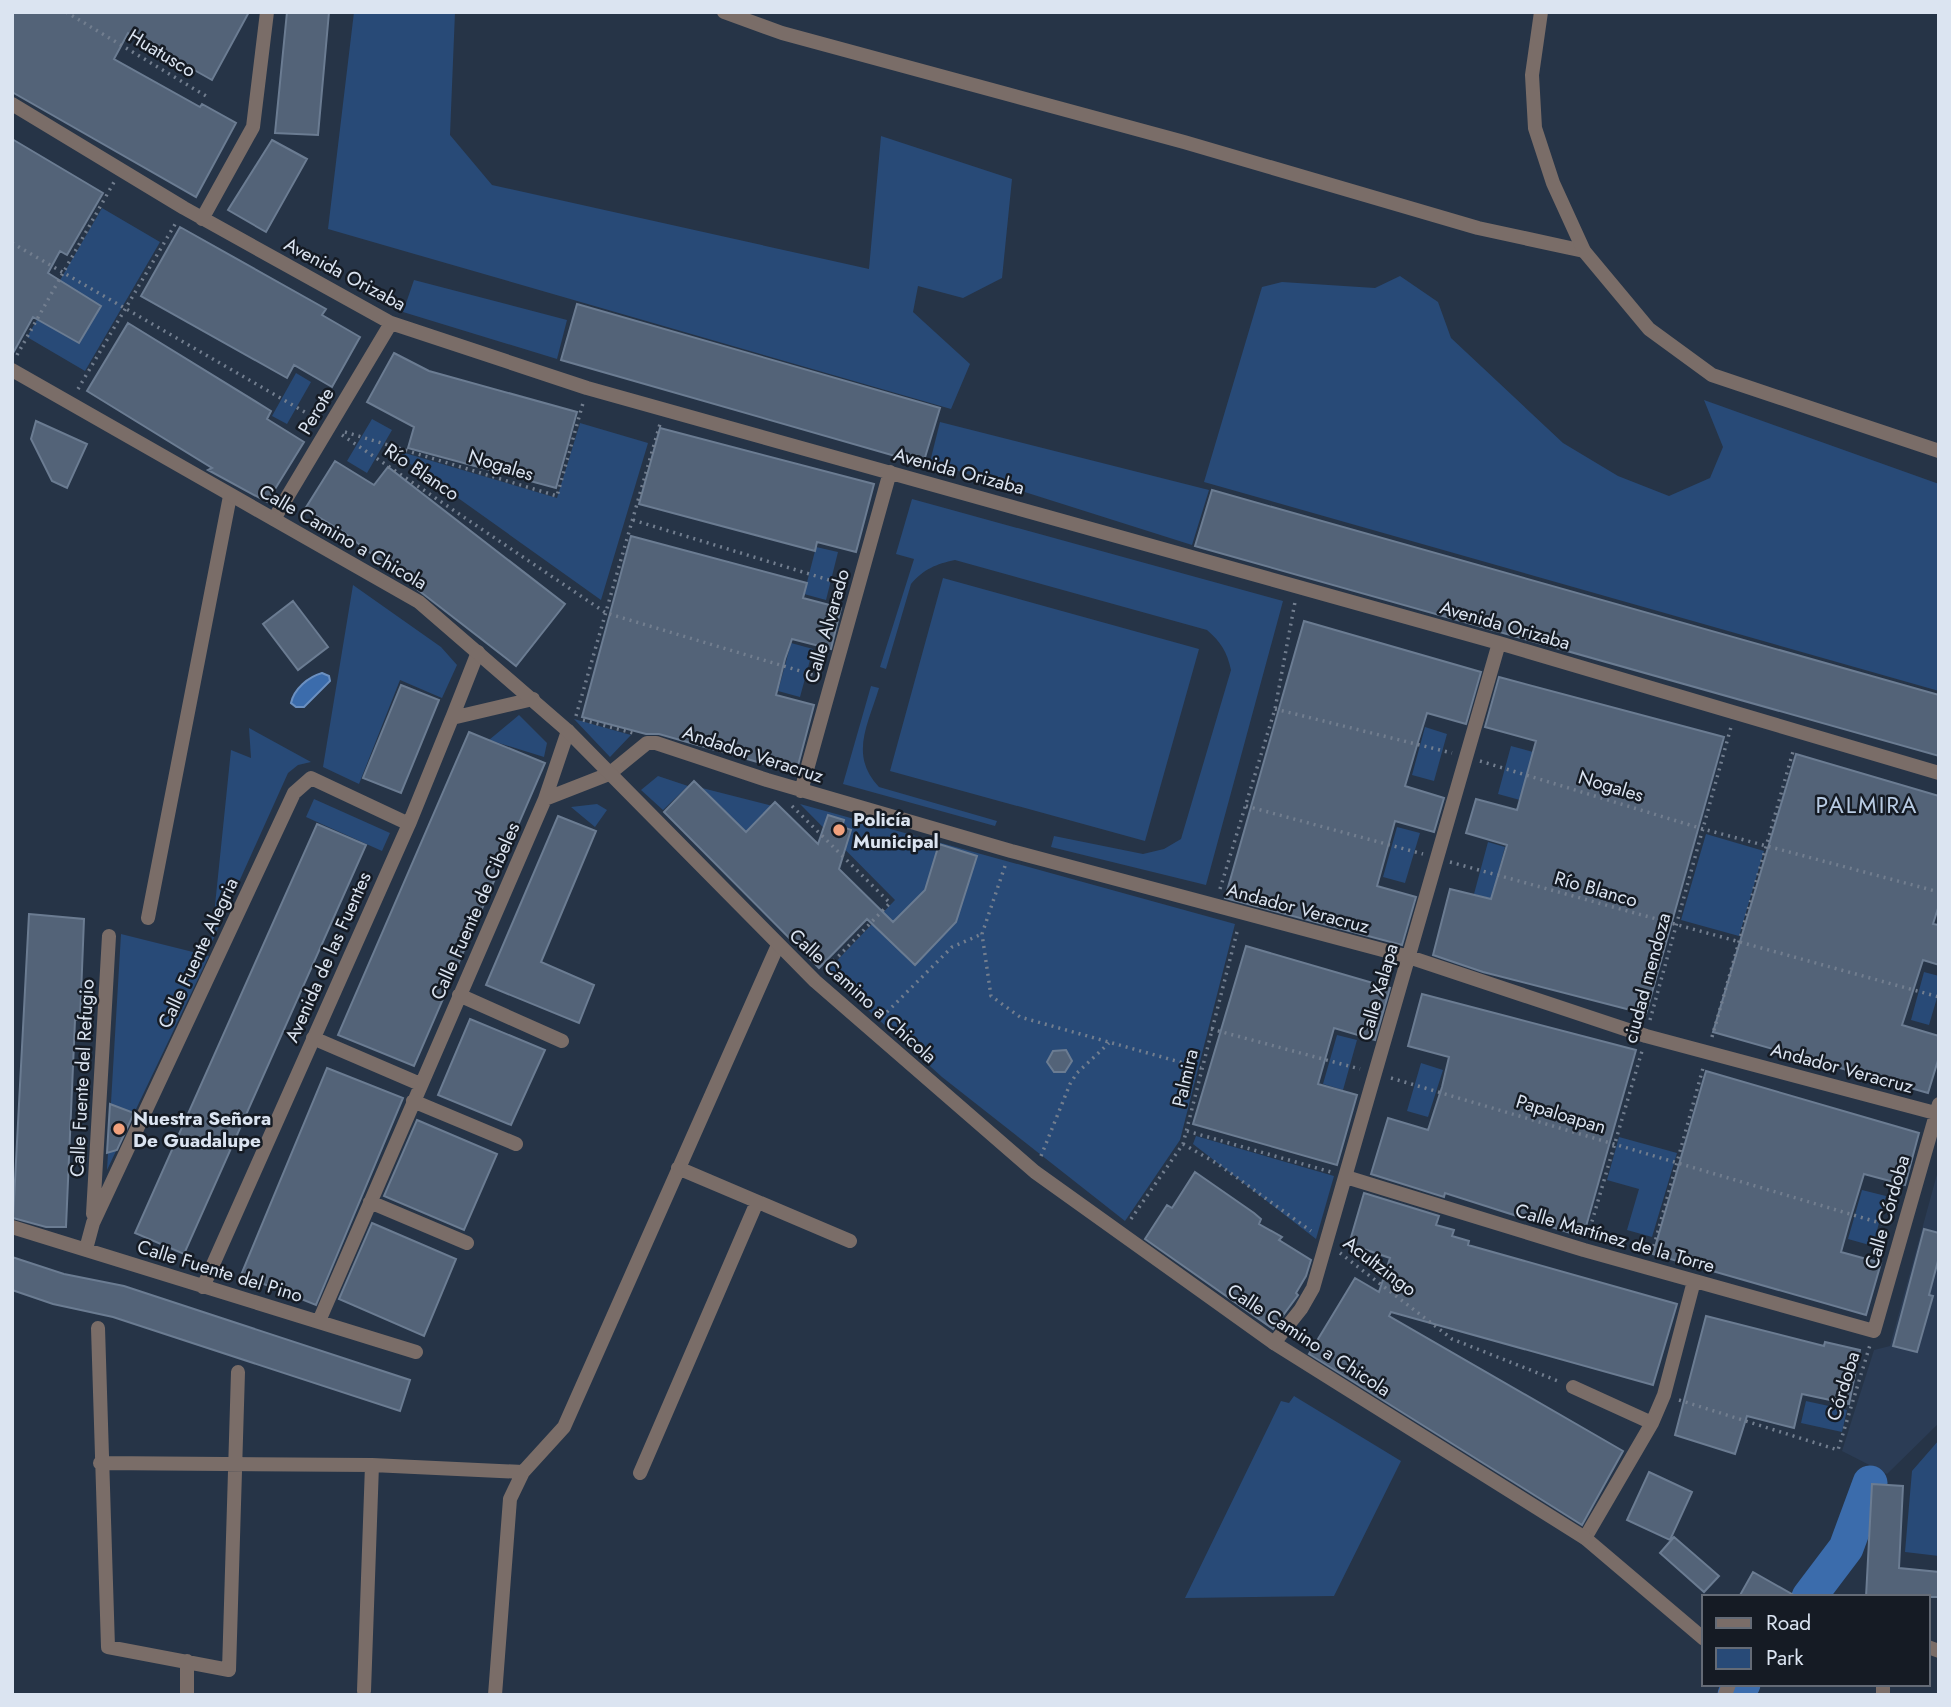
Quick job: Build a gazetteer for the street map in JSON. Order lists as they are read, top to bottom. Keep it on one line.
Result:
{"streets":{"street":["Avenida Orizaba","Perote","Calle Camino a Chicola","Calle Alvarado","Andador Veracruz","Calle Fuente de Cibeles","Calle Fuente Alegria","Avenida de las Fuentes","Calle Xalapa","Calle Fuente del Refugio","Calle Córdoba","Calle Martínez de la Torre","Calle Fuente del Pino"],"path":["Huatusco","Nogales","Río Blanco","ciudad mendoza","Palmira","Papaloapan","Acultzingo","Córdoba"]},"crossings":[["Avenida Orizaba","Perote"],["Avenida Orizaba","Nogales"],["Avenida Orizaba","Calle Alvarado"],["Avenida Orizaba","ciudad mendoza"],["Avenida Orizaba","Calle Xalapa"],["Perote","Nogales"],["Perote","Río Blanco"],["Perote","Calle Camino a Chicola"],["Nogales","Río Blanco"],["Nogales","ciudad mendoza"],["Nogales","Calle Xalapa"],["Río Blanco","Calle Alvarado"],["Río Blanco","ciudad mendoza"],["Río Blanco","Calle Xalapa"],["Calle Camino a Chicola","Calle Fuente de Cibeles"],["Calle Camino a Chicola","Avenida de las Fuentes"],["Calle Camino a Chicola","Calle Xalapa"],["Calle Camino a Chicola","Palmira"],["Calle Alvarado","Andador Veracruz"],["Andador Veracruz","ciudad mendoza"],["Andador Veracruz","Calle Xalapa"],["Andador Veracruz","Palmira"],["Andador Veracruz","Calle Córdoba"],["Calle Fuente Alegria","Avenida de las Fuentes"],["Calle Fuente Alegria","Calle Fuente del Refugio"],["Calle Fuente Alegria","Calle Fuente del Pino"],["Avenida de las Fuentes","Calle Fuente del Pino"],["ciudad mendoza","Papaloapan"],["ciudad mendoza","Calle Martínez de la Torre"],["Calle Xalapa","Papaloapan"],["Calle Xalapa","Calle Martínez de la Torre"],["Calle Xalapa","Acultzingo"],["Palmira","Papaloapan"],["Palmira","Acultzingo"],["Papaloapan","Calle Córdoba"],["Calle Córdoba","Calle Martínez de la Torre"],["Calle Córdoba","Córdoba"],["Calle Martínez de la Torre","Córdoba"]],"districts":["PALMIRA"],"places":["Policía Municipal","Nuestra Señora De Guadalupe"],"legend":["Road","Park"]}
